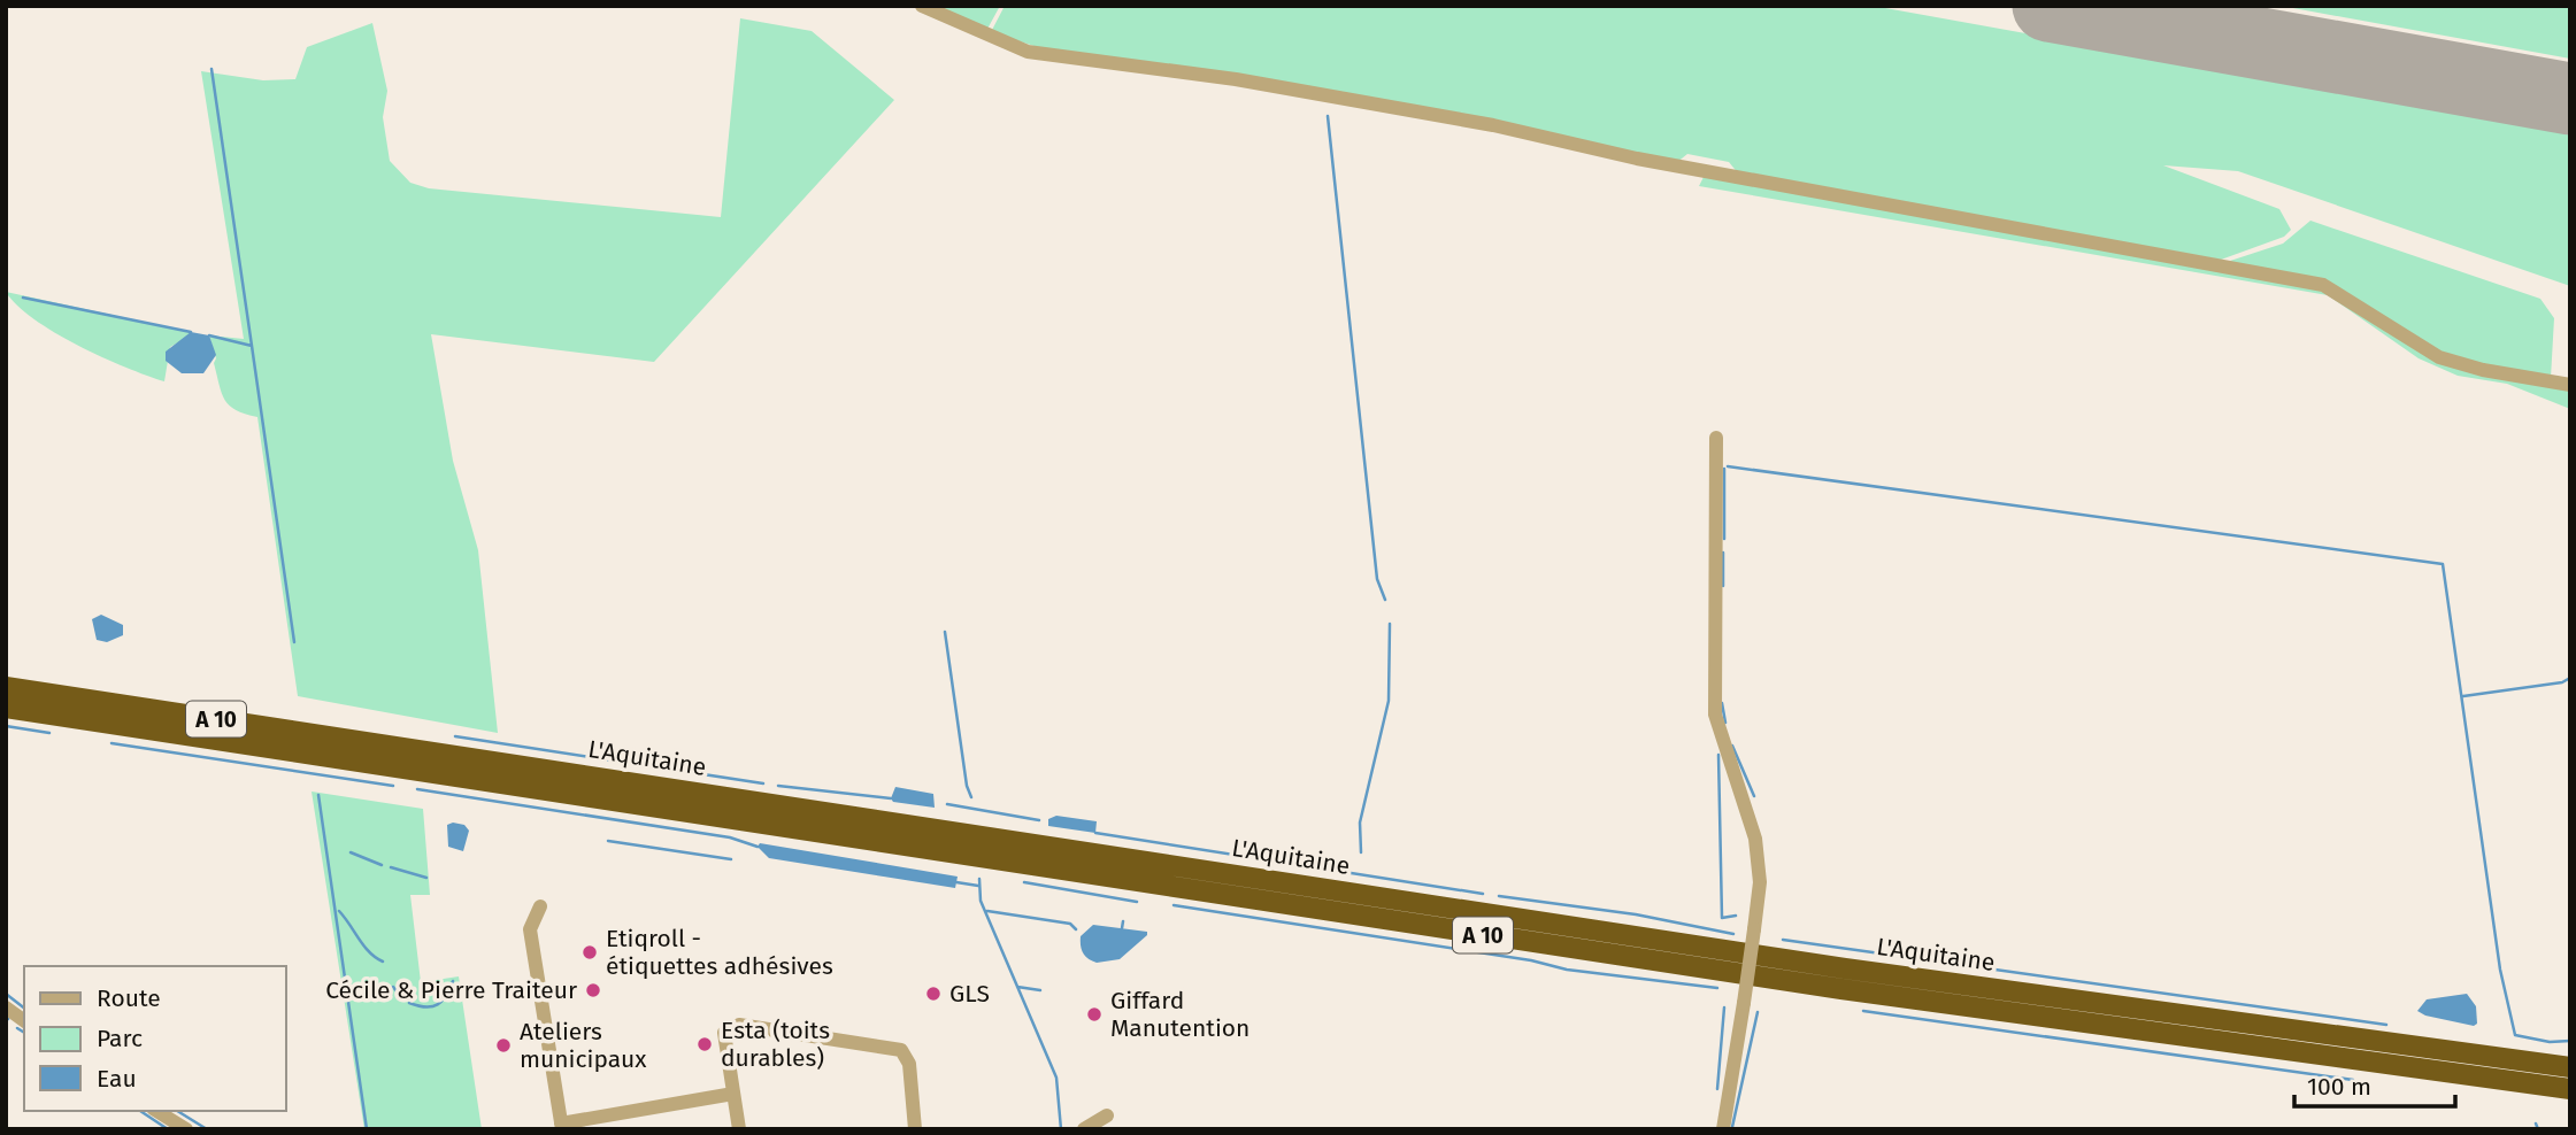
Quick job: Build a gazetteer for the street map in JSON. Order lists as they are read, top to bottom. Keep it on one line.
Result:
{"streets":{"highway":["A 10","L'Aquitaine"]},"places":["Etiqroll - étiquettes adhésives","Cécile & Pierre Traiteur","GLS","Giffard Manutention","Esta (toits durables)","Ateliers municipaux"],"legend":["Route","Parc","Eau"],"scale_bar":"100 m"}
